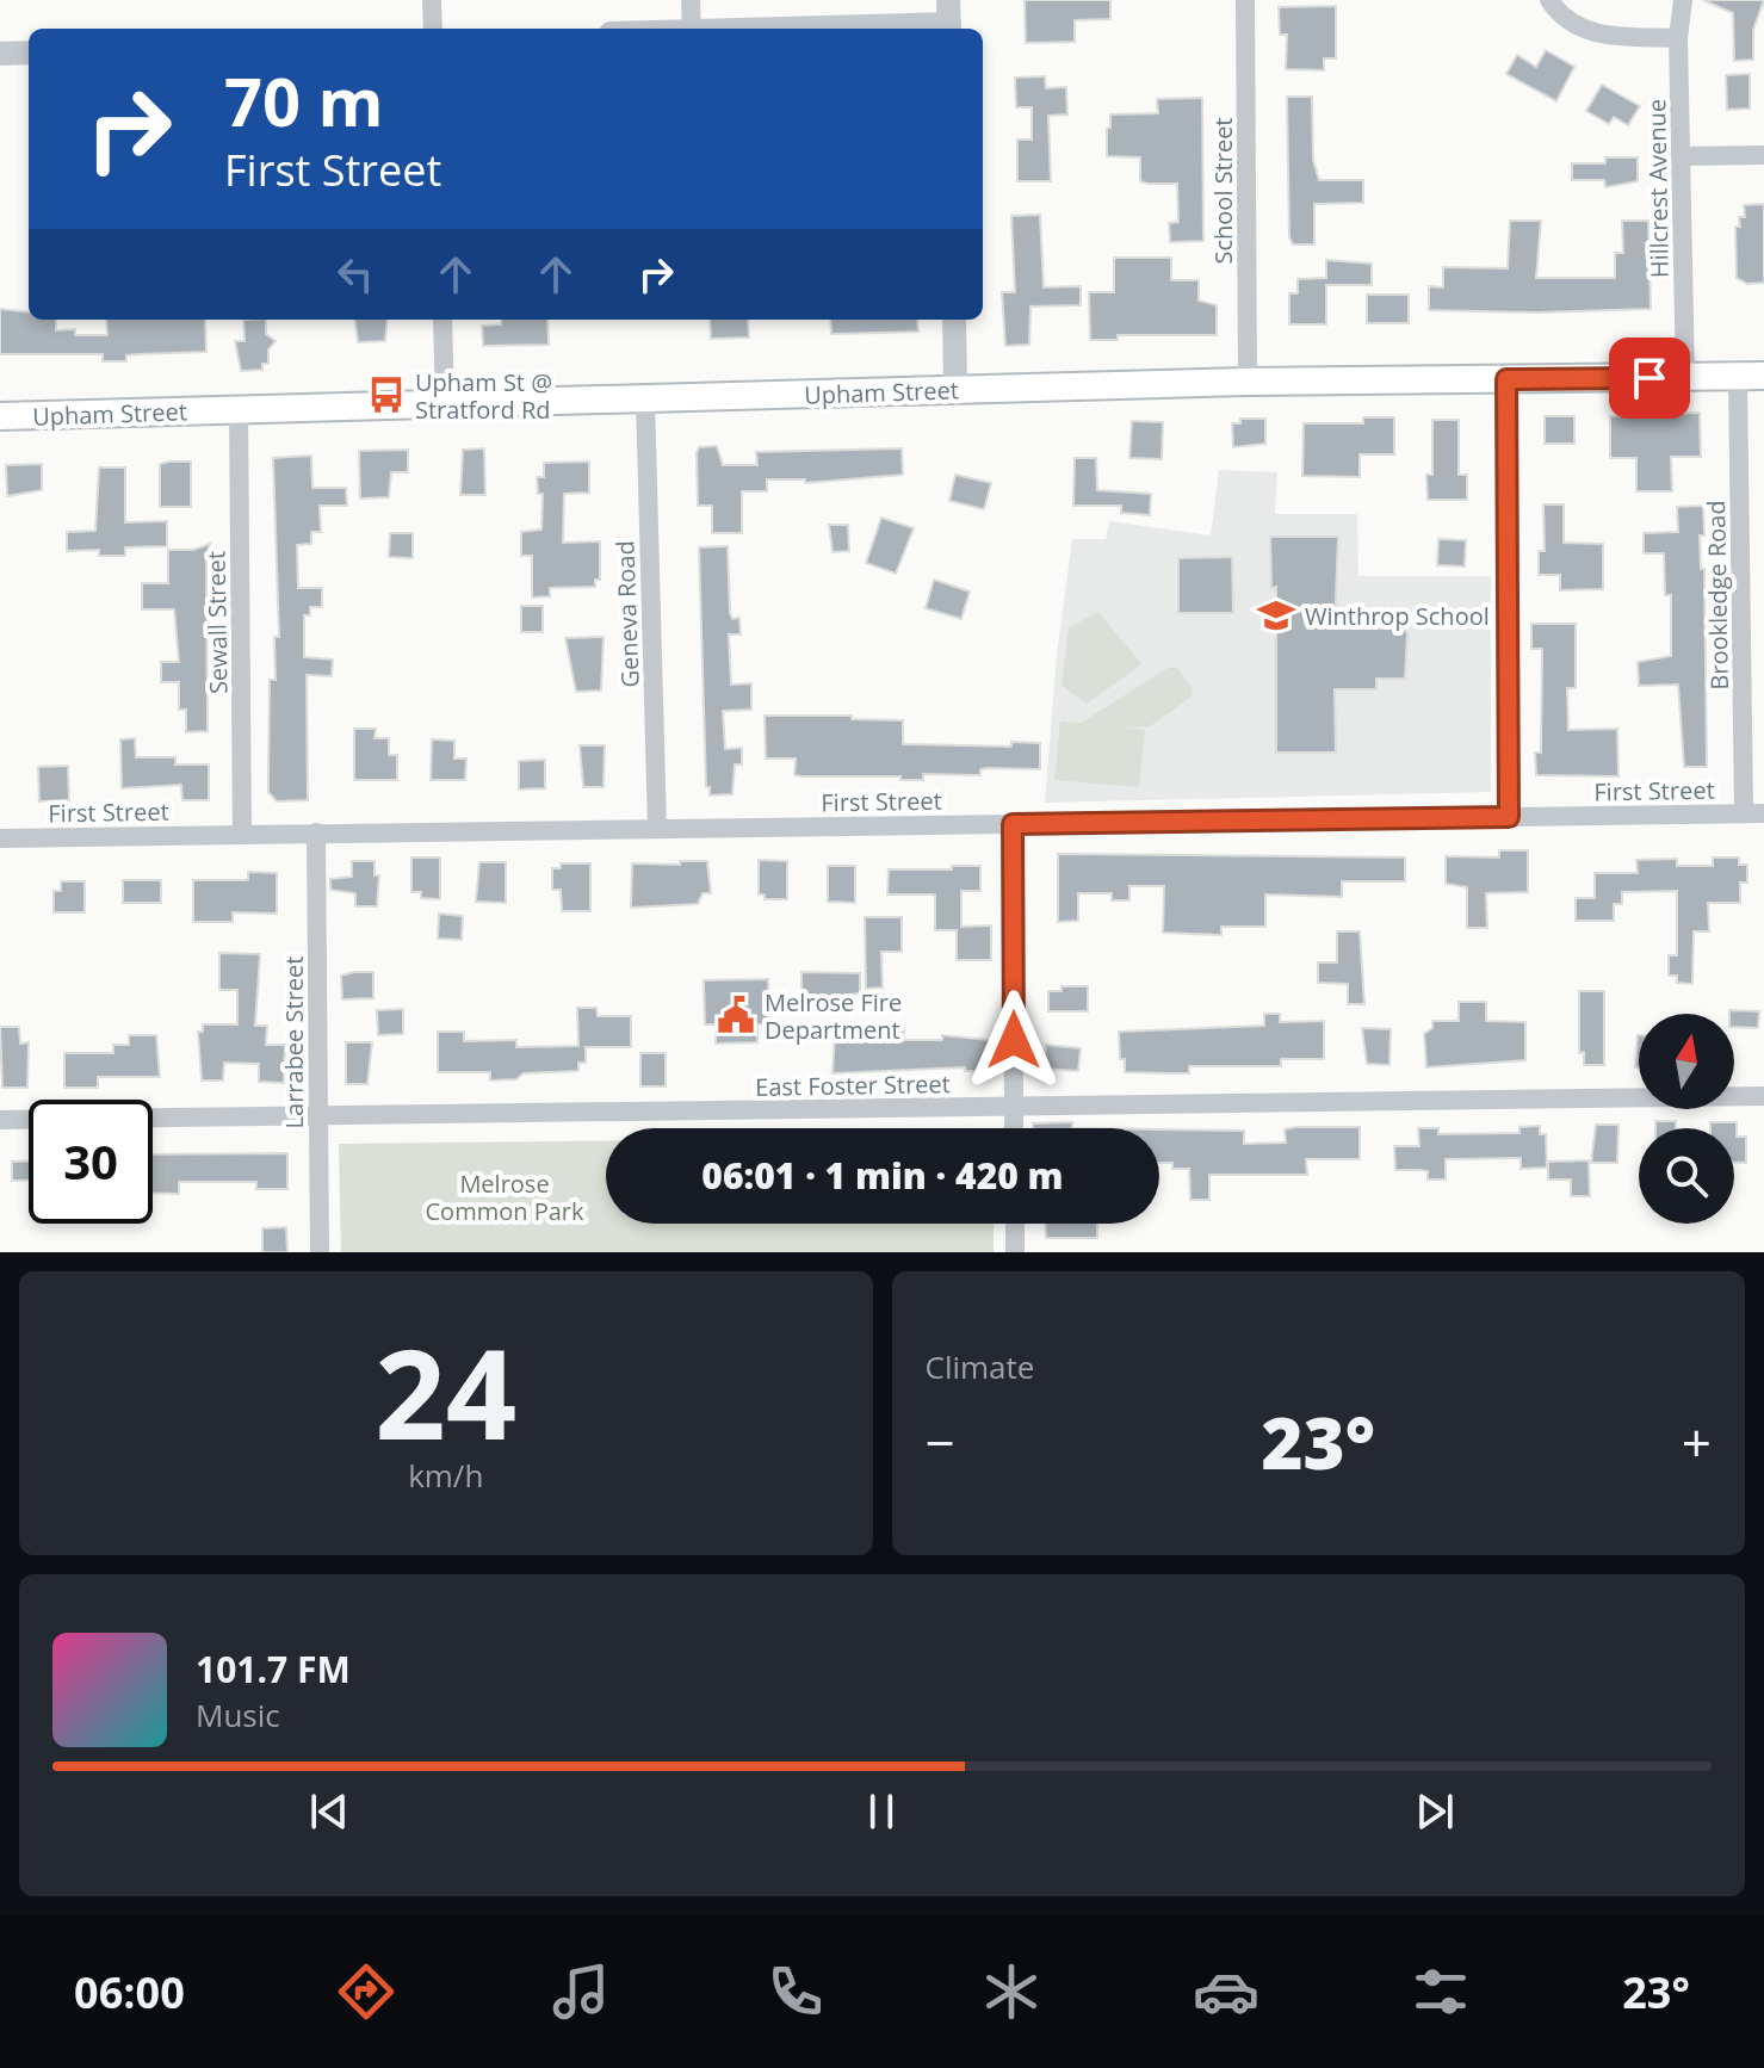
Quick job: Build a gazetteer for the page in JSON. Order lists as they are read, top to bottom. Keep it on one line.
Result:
{"streets":{"main road":["Upham Street"],"street":["Hillcrest Avenue","School Street","Brookledge Road","Geneva Road","Sewall Street","First Street","Larrabee Street","East Foster Street"]},"crossings":[["Hillcrest Avenue","Upham Street"],["School Street","Upham Street"],["Upham Street","Brookledge Road"],["Upham Street","Geneva Road"],["Upham Street","Sewall Street"],["Brookledge Road","First Street"],["Geneva Road","First Street"],["Sewall Street","First Street"],["First Street","Larrabee Street"],["Larrabee Street","East Foster Street"]],"parks":["Melrose Common Park"],"places":{"bus stop":["Upham St @ Stratford Rd"],"school or university":["Winthrop School"],"public building":["Melrose Fire Department"]},"north":"top","page":{"turn":["70 m","First Street"],"limit":"30","trip":"06:01 · 1 min · 420 m","tile":[["24","km/h"],"Climate"],"heat":["−","23°","+"],"song":["101.7 FM","Music"],"tabs":["06:00","23°"]}}
